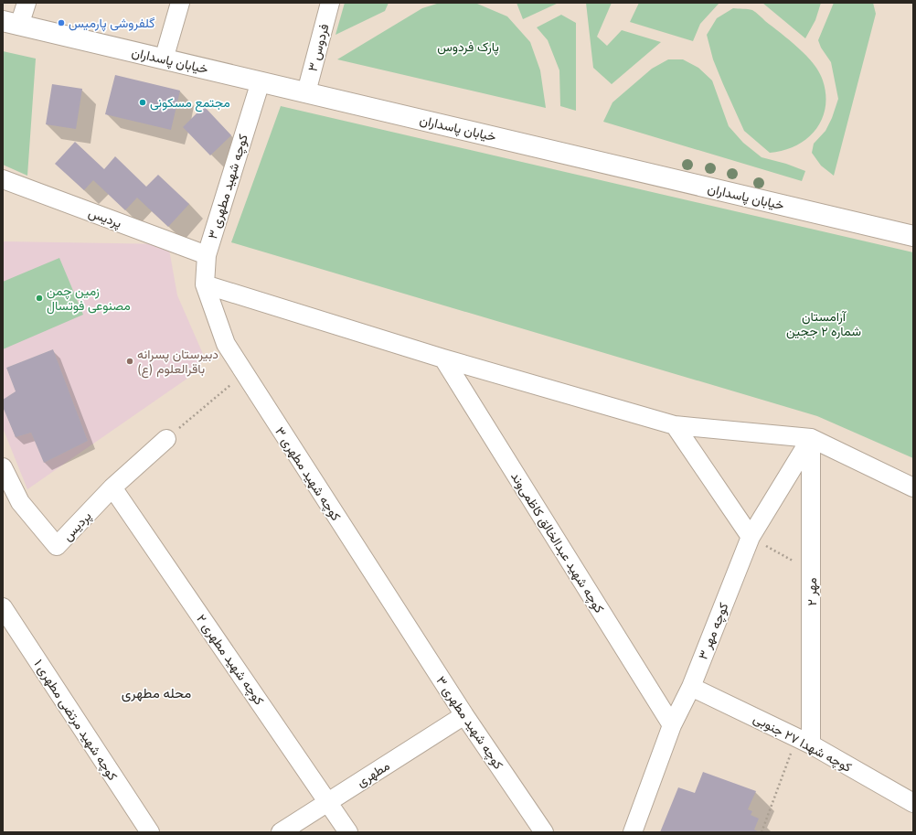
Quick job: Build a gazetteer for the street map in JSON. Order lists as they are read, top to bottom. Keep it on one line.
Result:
{"streets":{"main road":["خیابان پاسداران"],"street":["فردوس ۳","کوچه شهید مطهری ۳","پردیس","کوچه شهید عبدالخالق کاظمی‌وند","مهر ۲","کوچه مهر ۳","کوچه شهید مطهری ۲","کوچه شهید مرتضی مطهری ۱","کوچه شهدا ۲۷ جنوبی","مطهری"]},"crossings":[["فردوس ۳","خیابان پاسداران"],["خیابان پاسداران","کوچه شهید مطهری ۳"],["کوچه شهید مطهری ۳","پردیس"],["کوچه شهید مطهری ۳","مطهری"],["پردیس","کوچه شهید مطهری ۲"],["کوچه شهید عبدالخالق کاظمی‌وند","کوچه مهر ۳"],["مهر ۲","کوچه مهر ۳"],["مهر ۲","کوچه شهدا ۲۷ جنوبی"],["کوچه مهر ۳","کوچه شهدا ۲۷ جنوبی"],["کوچه شهید مطهری ۲","مطهری"]],"districts":["محله مطهری"],"parks":["پارک فردوس","آرامستان شماره ۲ ججین"],"places":["گلفروشی پارمیس","مجتمع مسکونی","زمین چمن مصنوعی فوتسال","دبیرستان پسرانه باقرالعلوم (ع)"]}
